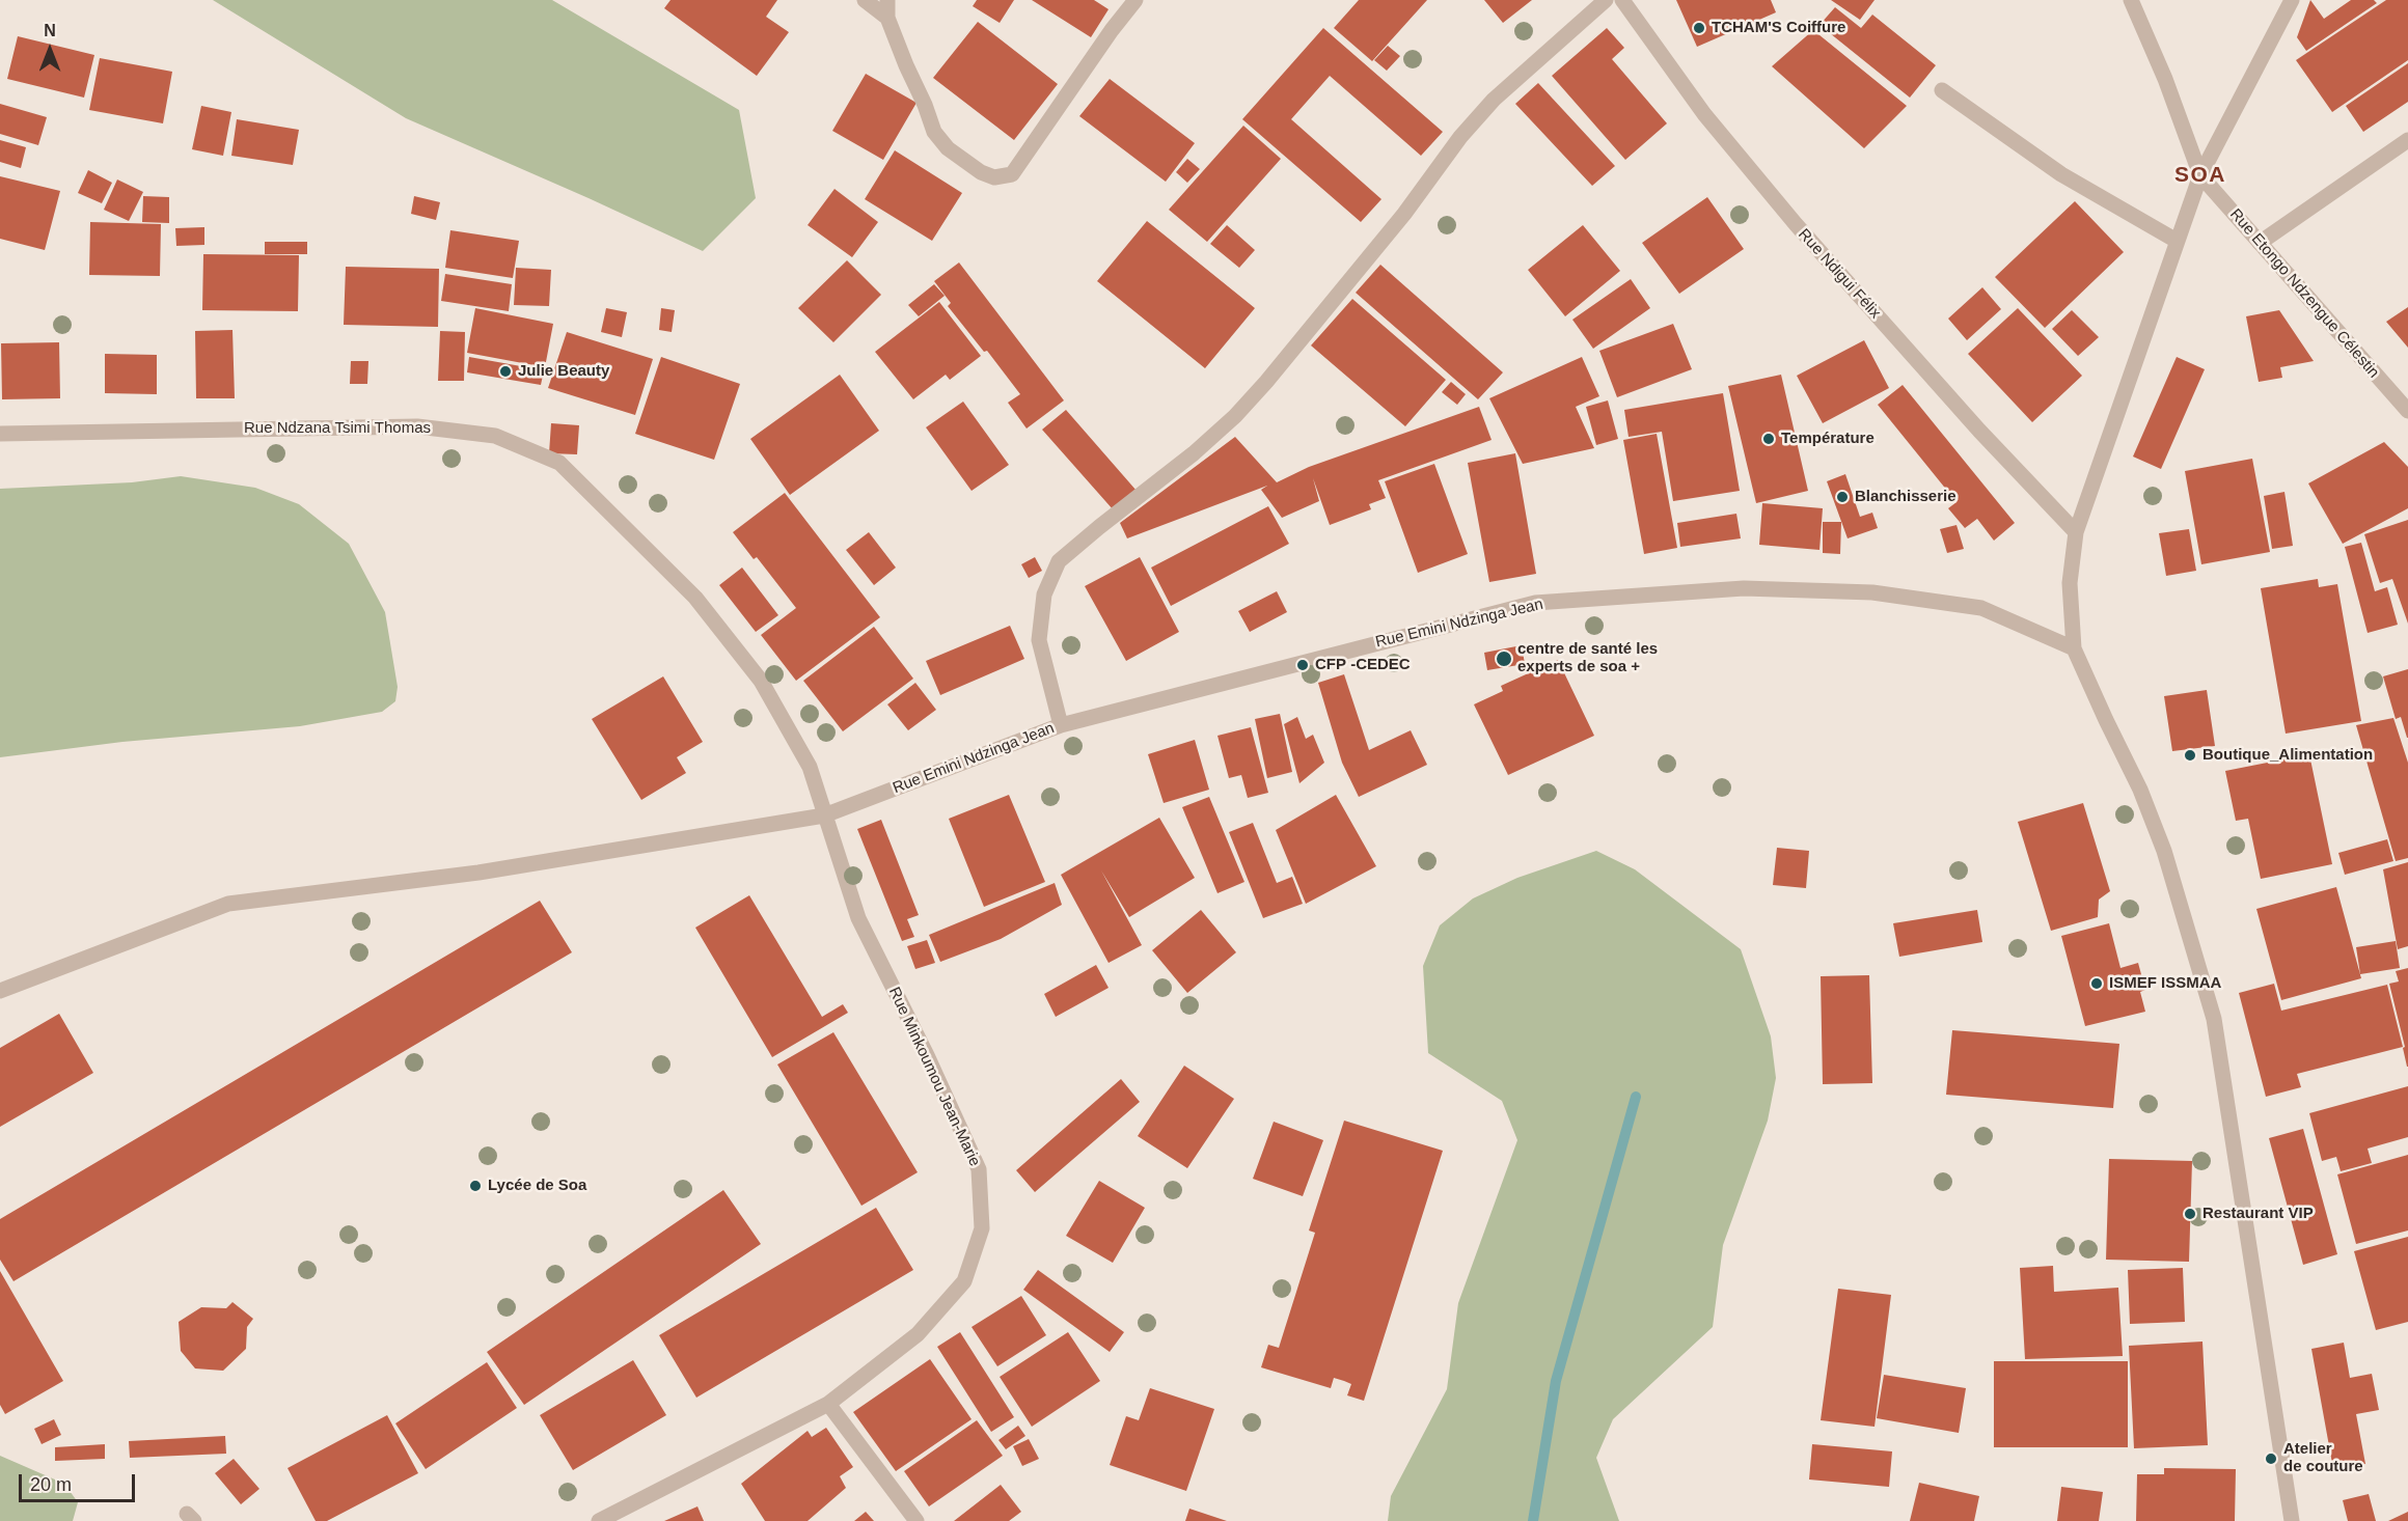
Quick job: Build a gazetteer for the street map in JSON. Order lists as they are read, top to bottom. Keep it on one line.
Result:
{"streets":{"street":["Rue Ndigui Félix","Rue Etongo Ndzengue Célestin","Rue Ndzana Tsimi Thomas","Rue Emini Ndzinga Jean","Rue Minkoumou Jean-Marie"]},"crossings":[["Rue Ndzana Tsimi Thomas","Rue Emini Ndzinga Jean"],["Rue Ndzana Tsimi Thomas","Rue Minkoumou Jean-Marie"],["Rue Emini Ndzinga Jean","Rue Minkoumou Jean-Marie"]],"districts":["SOA"],"places":["TCHAM'S Coiffure","Julie Beauty","Température","Blanchisserie","centre de santé les experts de soa +","CFP -CEDEC","Boutique_Alimentation","ISMEF ISSMAA","Lycée de Soa","Restaurant VIP","Atelier de couture"],"scale_bar":"20 m","north":"top"}
